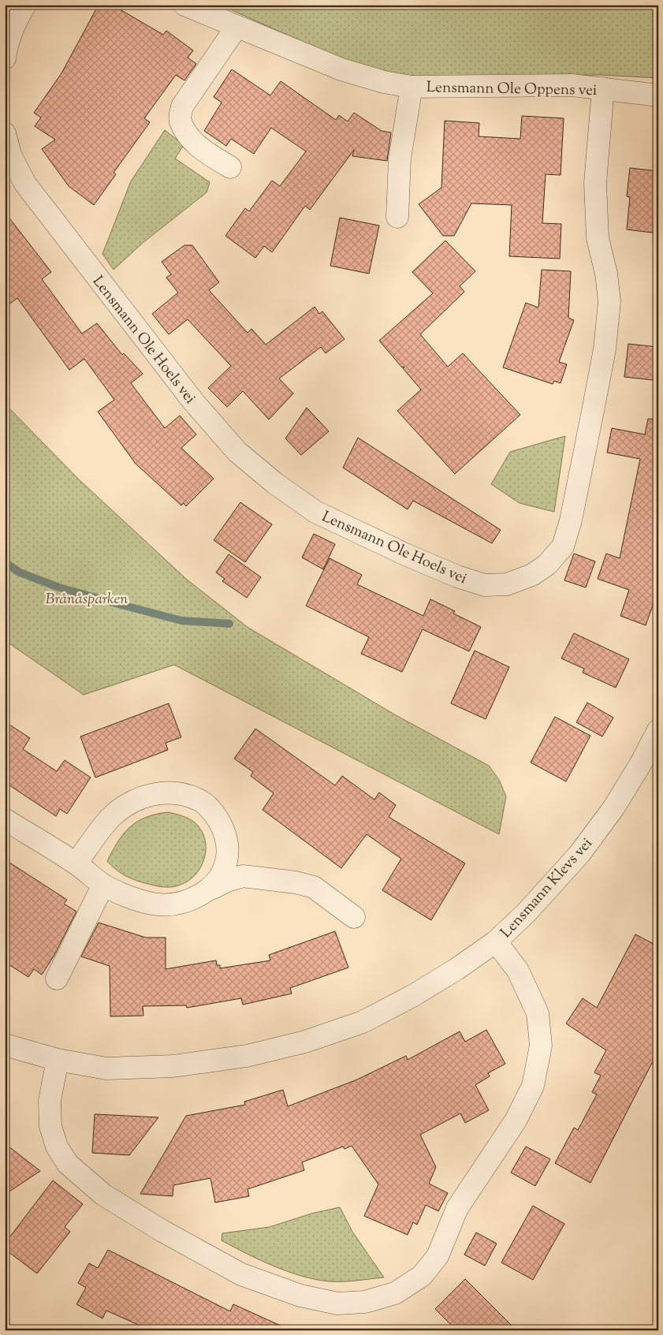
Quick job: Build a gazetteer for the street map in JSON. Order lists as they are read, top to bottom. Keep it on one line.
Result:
{"streets":{"street":["Lensmann Ole Oppens vei","Lensmann Ole Hoels vei","Lensmann Klevs vei"]},"crossings":[["Lensmann Ole Oppens vei","Lensmann Ole Hoels vei"]],"parks":["Brånåsparken"]}
